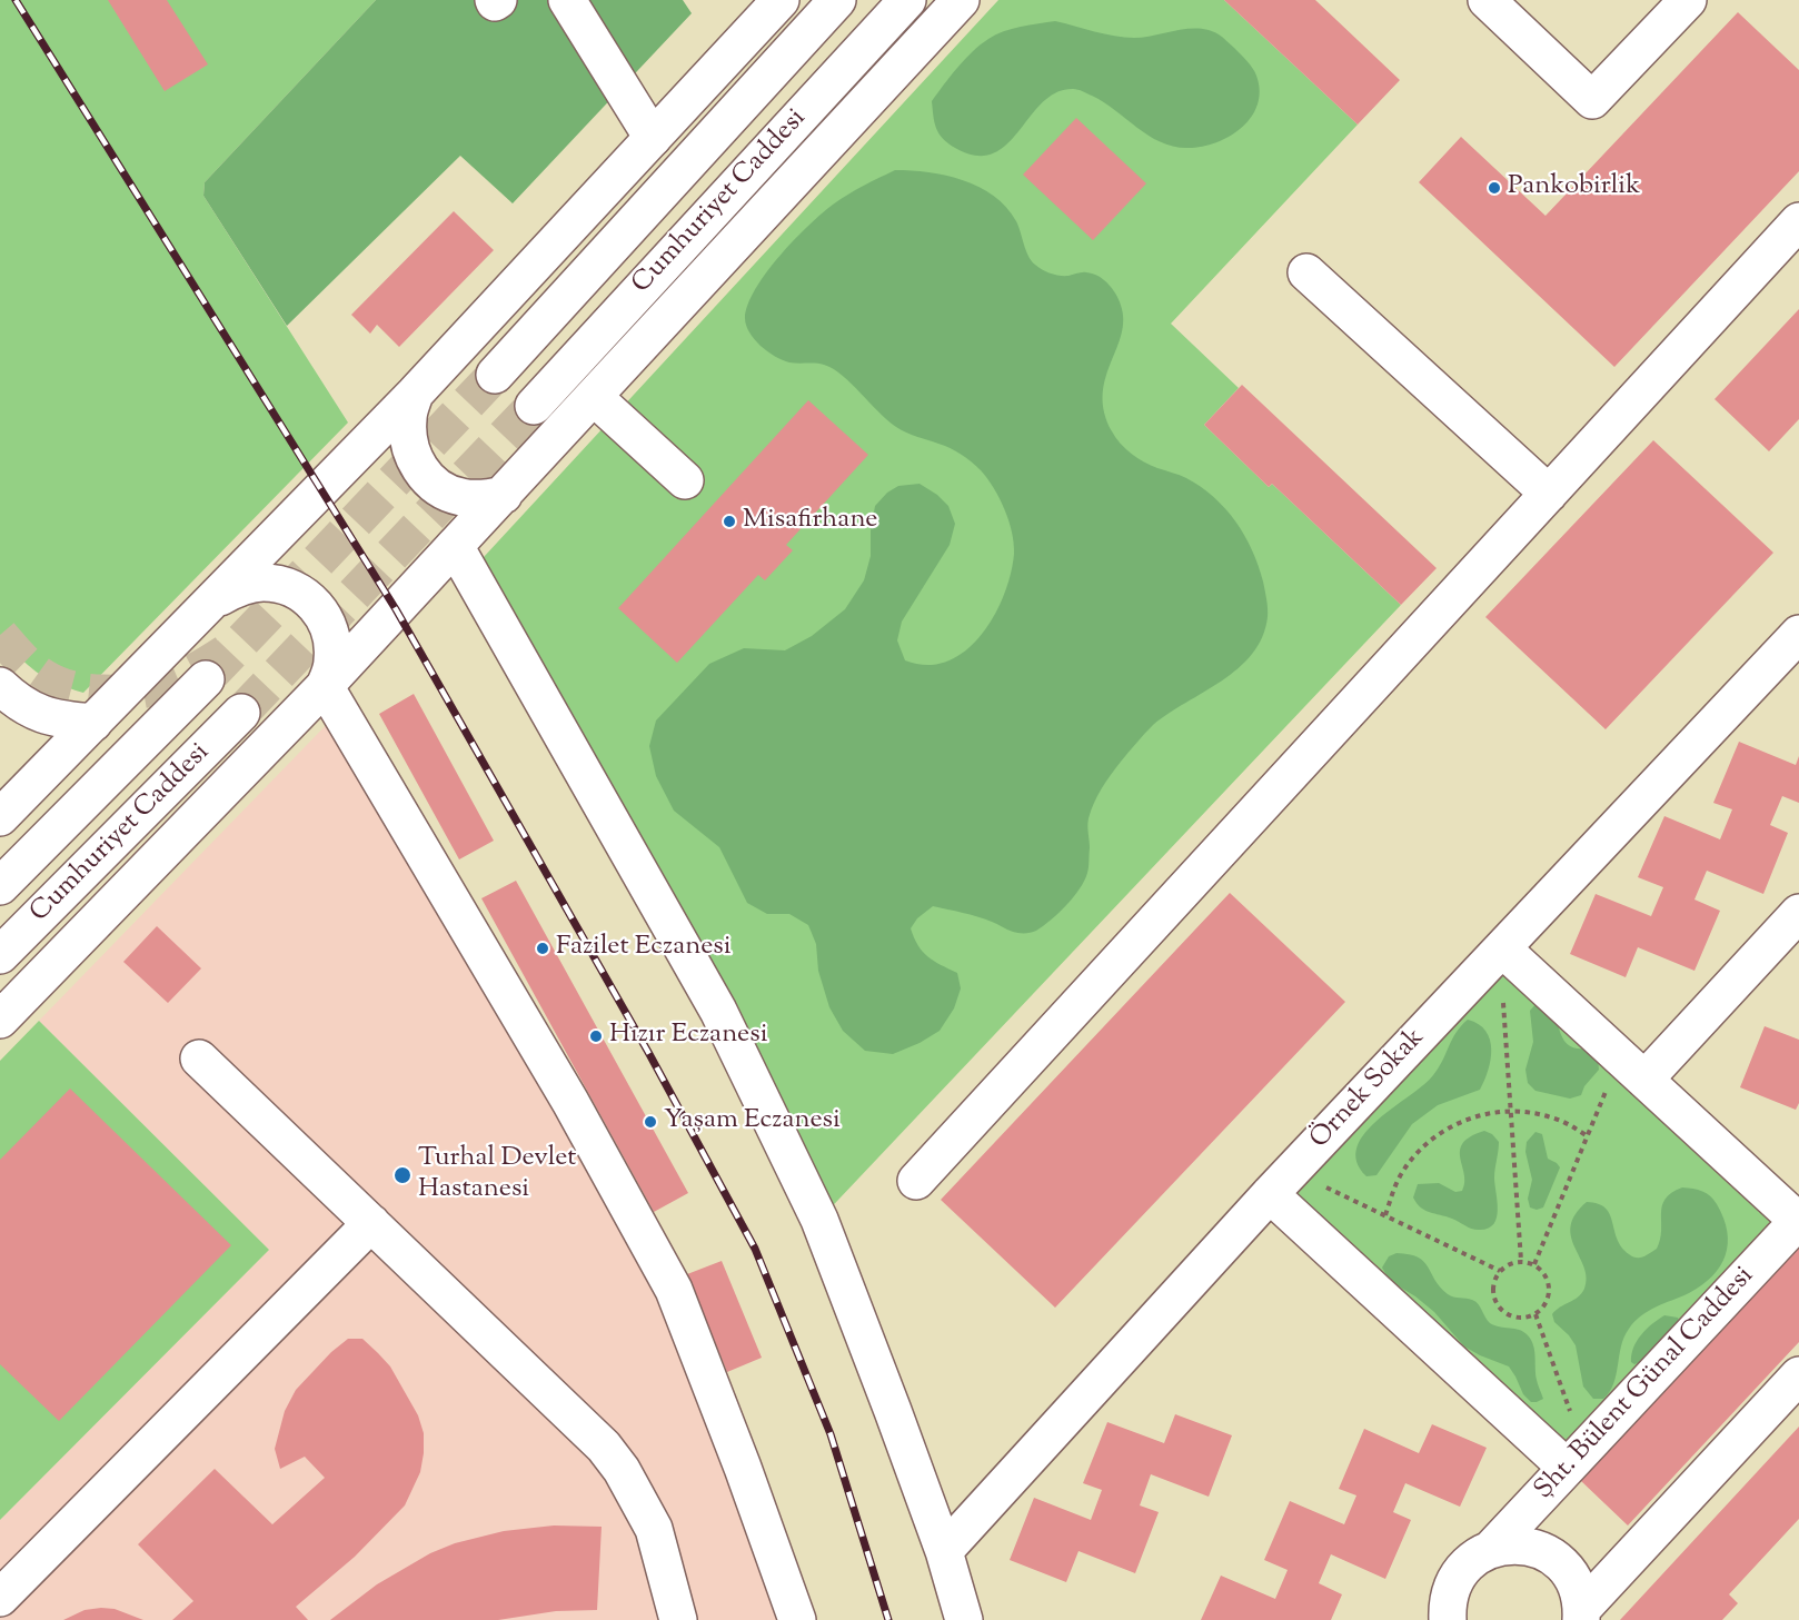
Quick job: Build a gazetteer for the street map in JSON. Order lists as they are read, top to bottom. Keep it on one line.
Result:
{"streets":{"main road":["Cumhuriyet Caddesi","Örnek Sokak","Şht. Bülent Günal Caddesi"]},"places":["Pankobirlik","Misafirhane","Fazilet Eczanesi","Hızır Eczanesi","Yaşam Eczanesi","Turhal Devlet Hastanesi"]}
